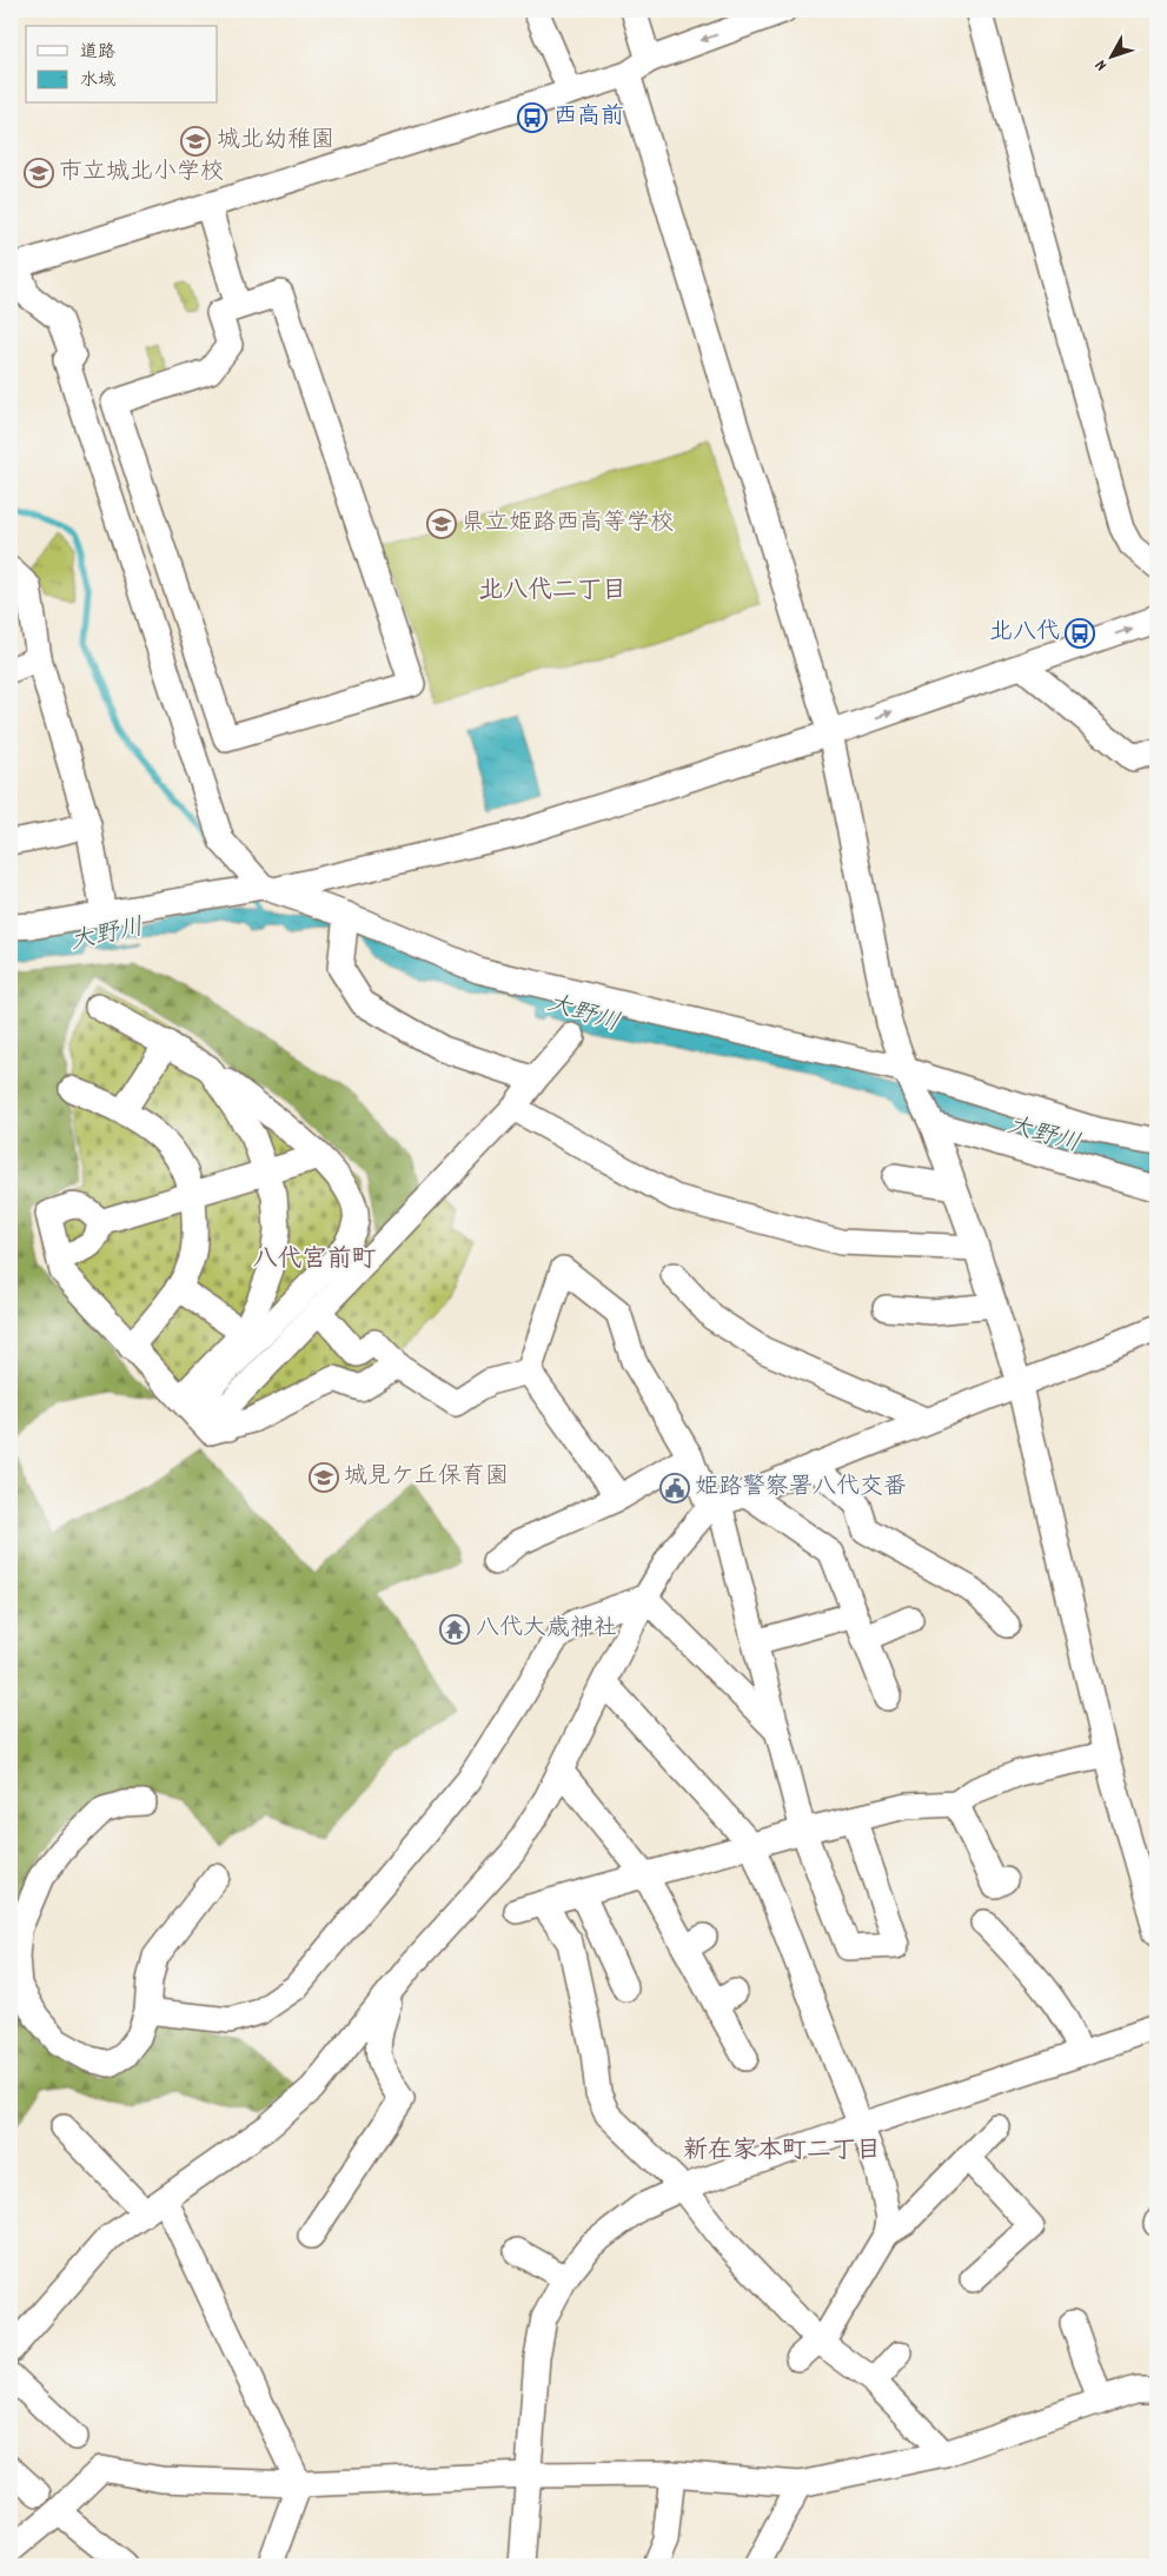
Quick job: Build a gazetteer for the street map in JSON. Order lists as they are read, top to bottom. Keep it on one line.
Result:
{"districts":["北八代二丁目","八代宮前町","新在家本町二丁目"],"water":["大野川"],"places":{"bus stop":["西高前","北八代"],"school or university":["城北幼稚園","市立城北小学校","県立姫路西高等学校","城見ケ丘保育園"],"public building":["姫路警察署八代交番"],"temple":["八代大歳神社"]},"legend":["道路","水域"],"north":"bottom left"}
